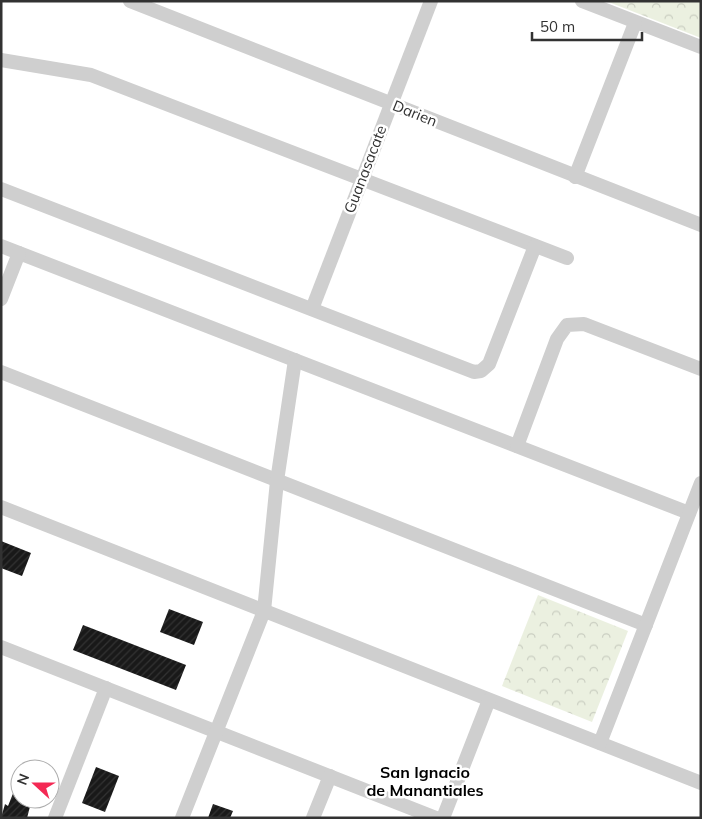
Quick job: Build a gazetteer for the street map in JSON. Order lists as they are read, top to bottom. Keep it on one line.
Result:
{"streets":{"street":["Darien","Guanasacate"]},"crossings":[["Darien","Guanasacate"]],"districts":["San Ignacio de Manantiales"],"scale_bar":"50 m","north":"left"}
